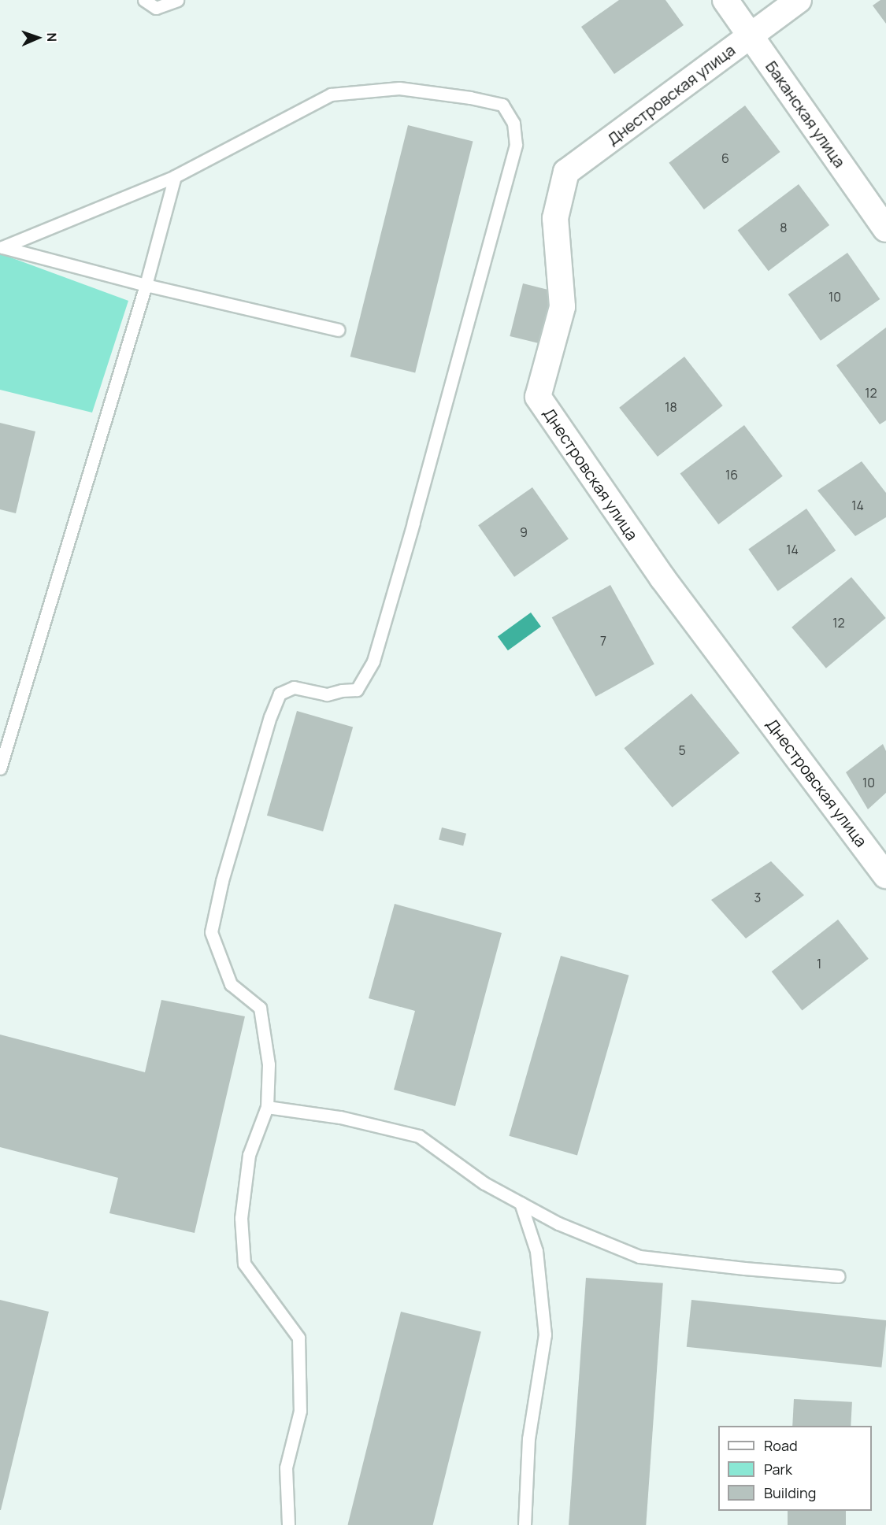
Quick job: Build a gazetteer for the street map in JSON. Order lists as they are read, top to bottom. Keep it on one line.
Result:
{"streets":{"street":["Днестровская улица","Баканская улица"]},"crossings":[["Днестровская улица","Баканская улица"]],"house_numbers":["6","8","10","12","18","16","14","9","14","12","7","5","10","3","1"],"legend":["Road","Park","Building"],"north":"right"}
